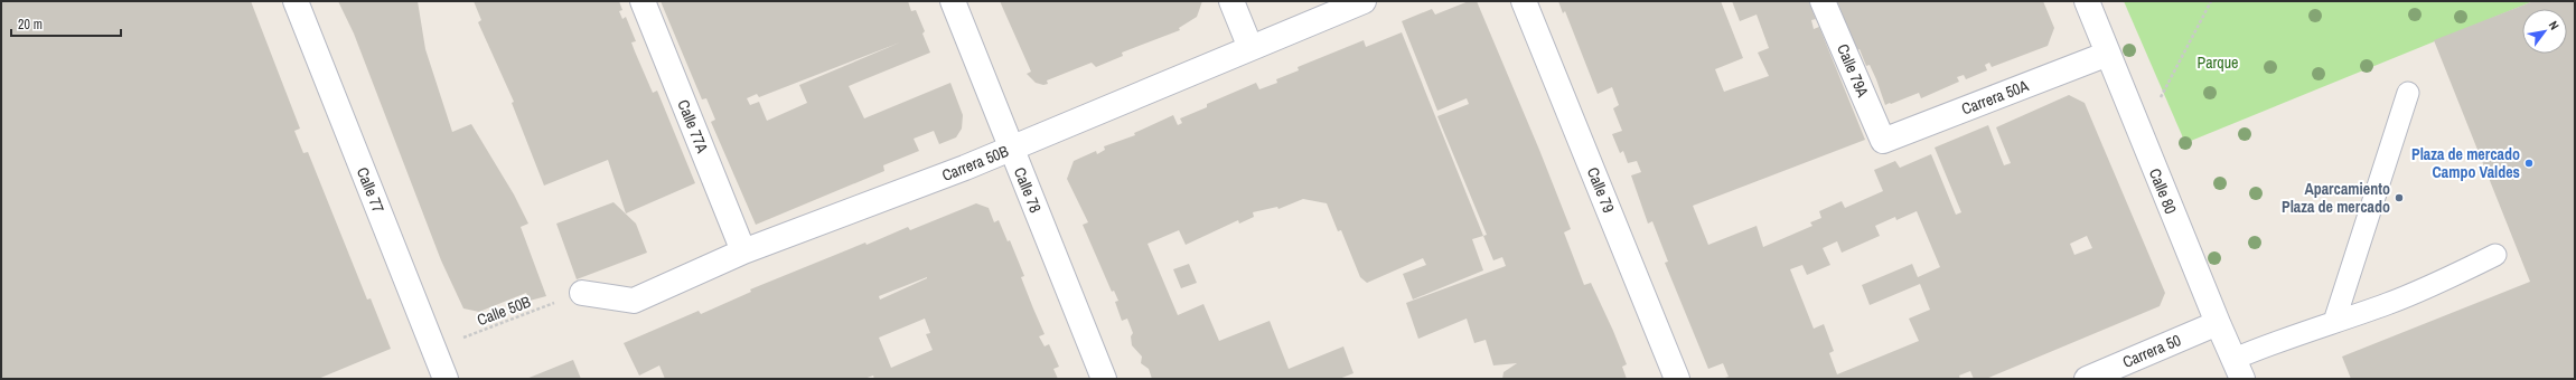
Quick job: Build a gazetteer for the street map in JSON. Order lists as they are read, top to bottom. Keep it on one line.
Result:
{"streets":{"street":["Calle 79A","Carrera 50A","Calle 77A","Carrera 50B","Calle 77","Calle 78","Calle 79","Calle 80","Carrera 50"],"path":["Calle 50B"]},"crossings":[["Calle 79A","Carrera 50A"],["Carrera 50A","Calle 80"],["Calle 77A","Carrera 50B"],["Carrera 50B","Calle 78"],["Carrera 50B","Calle 50B"],["Calle 77","Calle 50B"],["Calle 80","Carrera 50"]],"parks":["Parque"],"places":["Plaza de mercado Campo Valdes","Aparcamiento Plaza de mercado"],"scale_bar":"20 m","north":"top right"}
